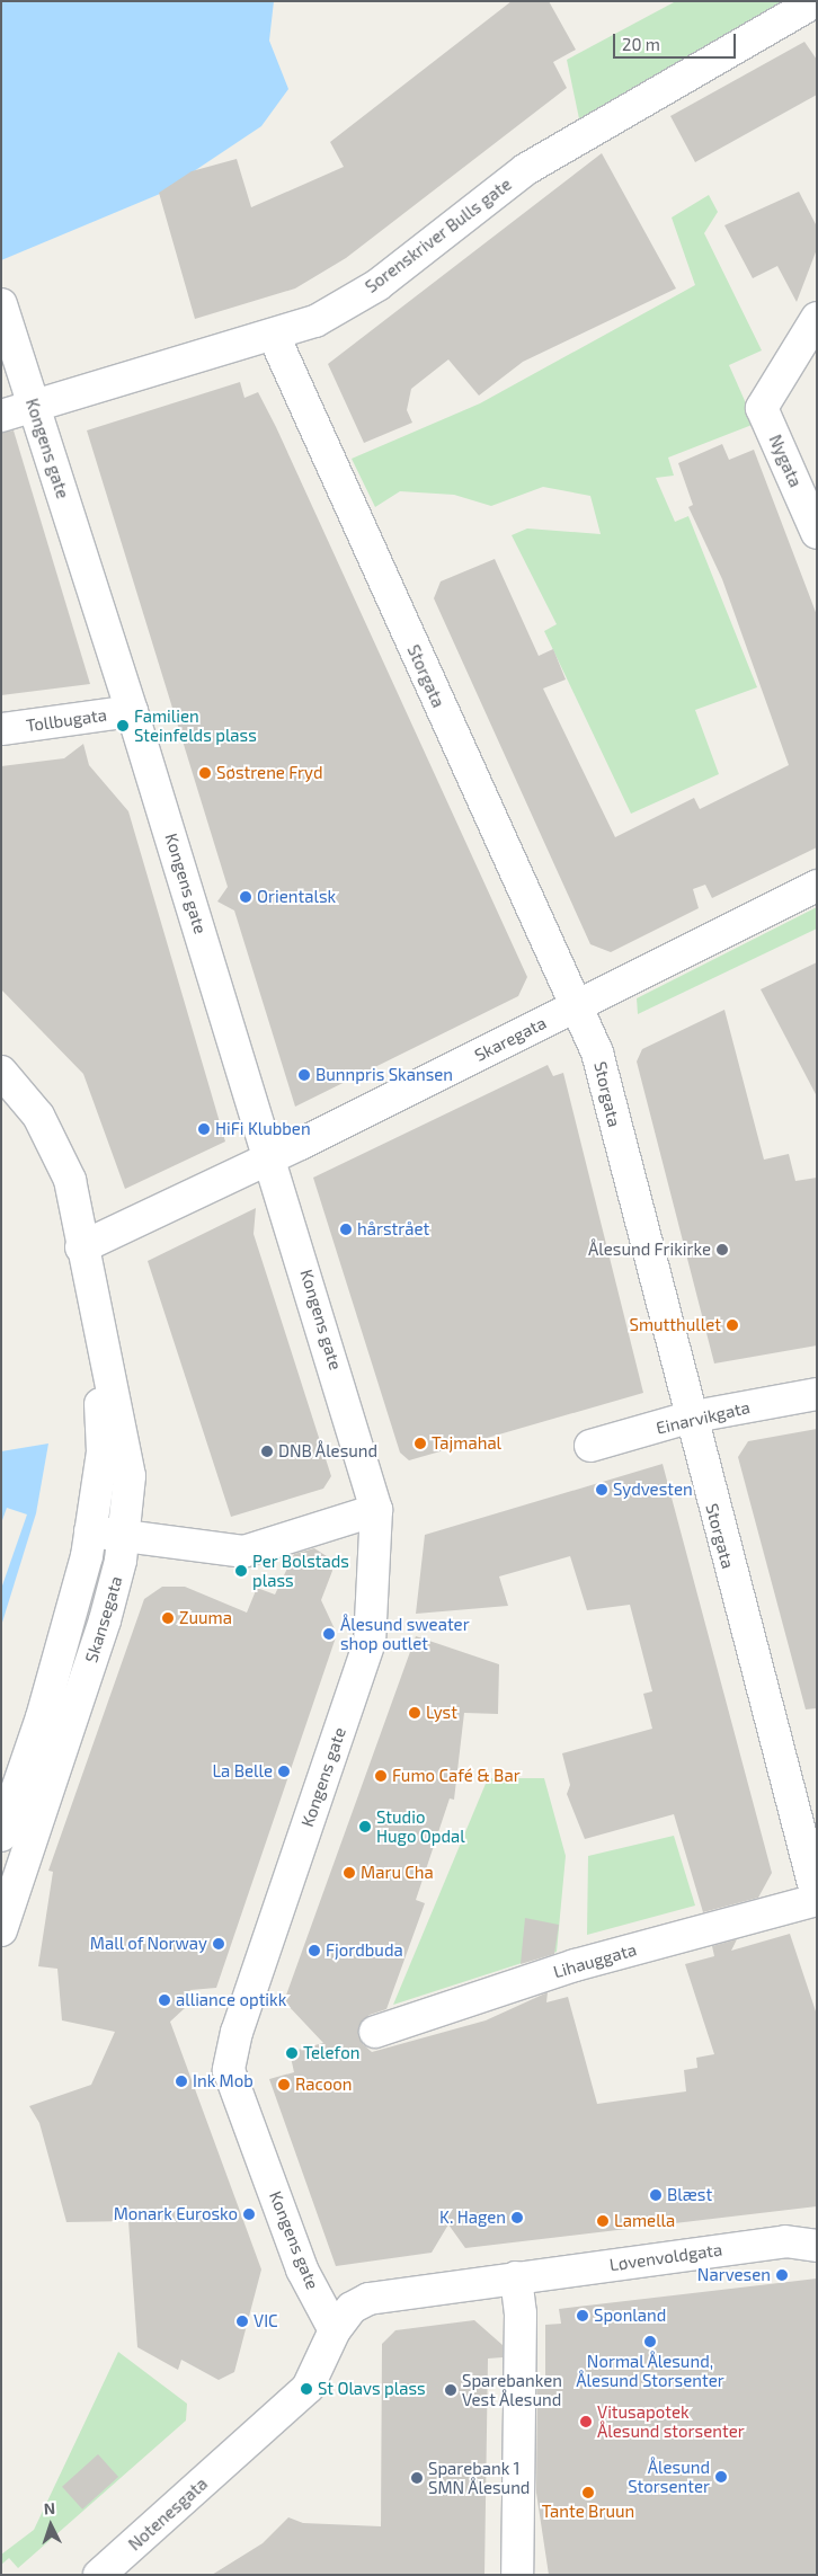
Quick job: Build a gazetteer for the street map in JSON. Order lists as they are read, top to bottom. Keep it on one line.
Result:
{"streets":{"street":["Sorenskriver Bulls gate","Kongens gate","Nygata","Storgata","Tollbugata","Skaregata","Einarvikgata","Skansegata","Lihauggata","Løvenvoldgata","Notenesgata"]},"crossings":[["Sorenskriver Bulls gate","Kongens gate"],["Sorenskriver Bulls gate","Storgata"],["Kongens gate","Tollbugata"],["Kongens gate","Skaregata"],["Kongens gate","Notenesgata"],["Storgata","Skaregata"],["Storgata","Einarvikgata"],["Storgata","Lihauggata"],["Skaregata","Skansegata"]],"places":["Familien Steinfelds plass","Søstrene Fryd","Orientalsk","Bunnpris Skansen","HiFi Klubben","hårstrået","Ålesund Frikirke","Smutthullet","Tajmahal","DNB Ålesund","Sydvesten","Per Bolstads plass","Zuuma","Ålesund sweater shop outlet","Lyst","La Belle","Fumo Café & Bar","Studio Hugo Opdal","Maru Cha","Mall of Norway","Fjordbuda","alliance optikk","Telefon","Ink Mob","Racoon","Blæst","Monark Eurosko","K. Hagen","Lamella","Narvesen","Sponland","VIC","Normal Ålesund, Ålesund Storsenter","St Olavs plass","Sparebanken Vest Ålesund","Vitusapotek Ålesund storsenter","Ålesund Storsenter","Sparebank 1 SMN Ålesund","Tante Bruun"],"scale_bar":"20 m","north":"top"}
